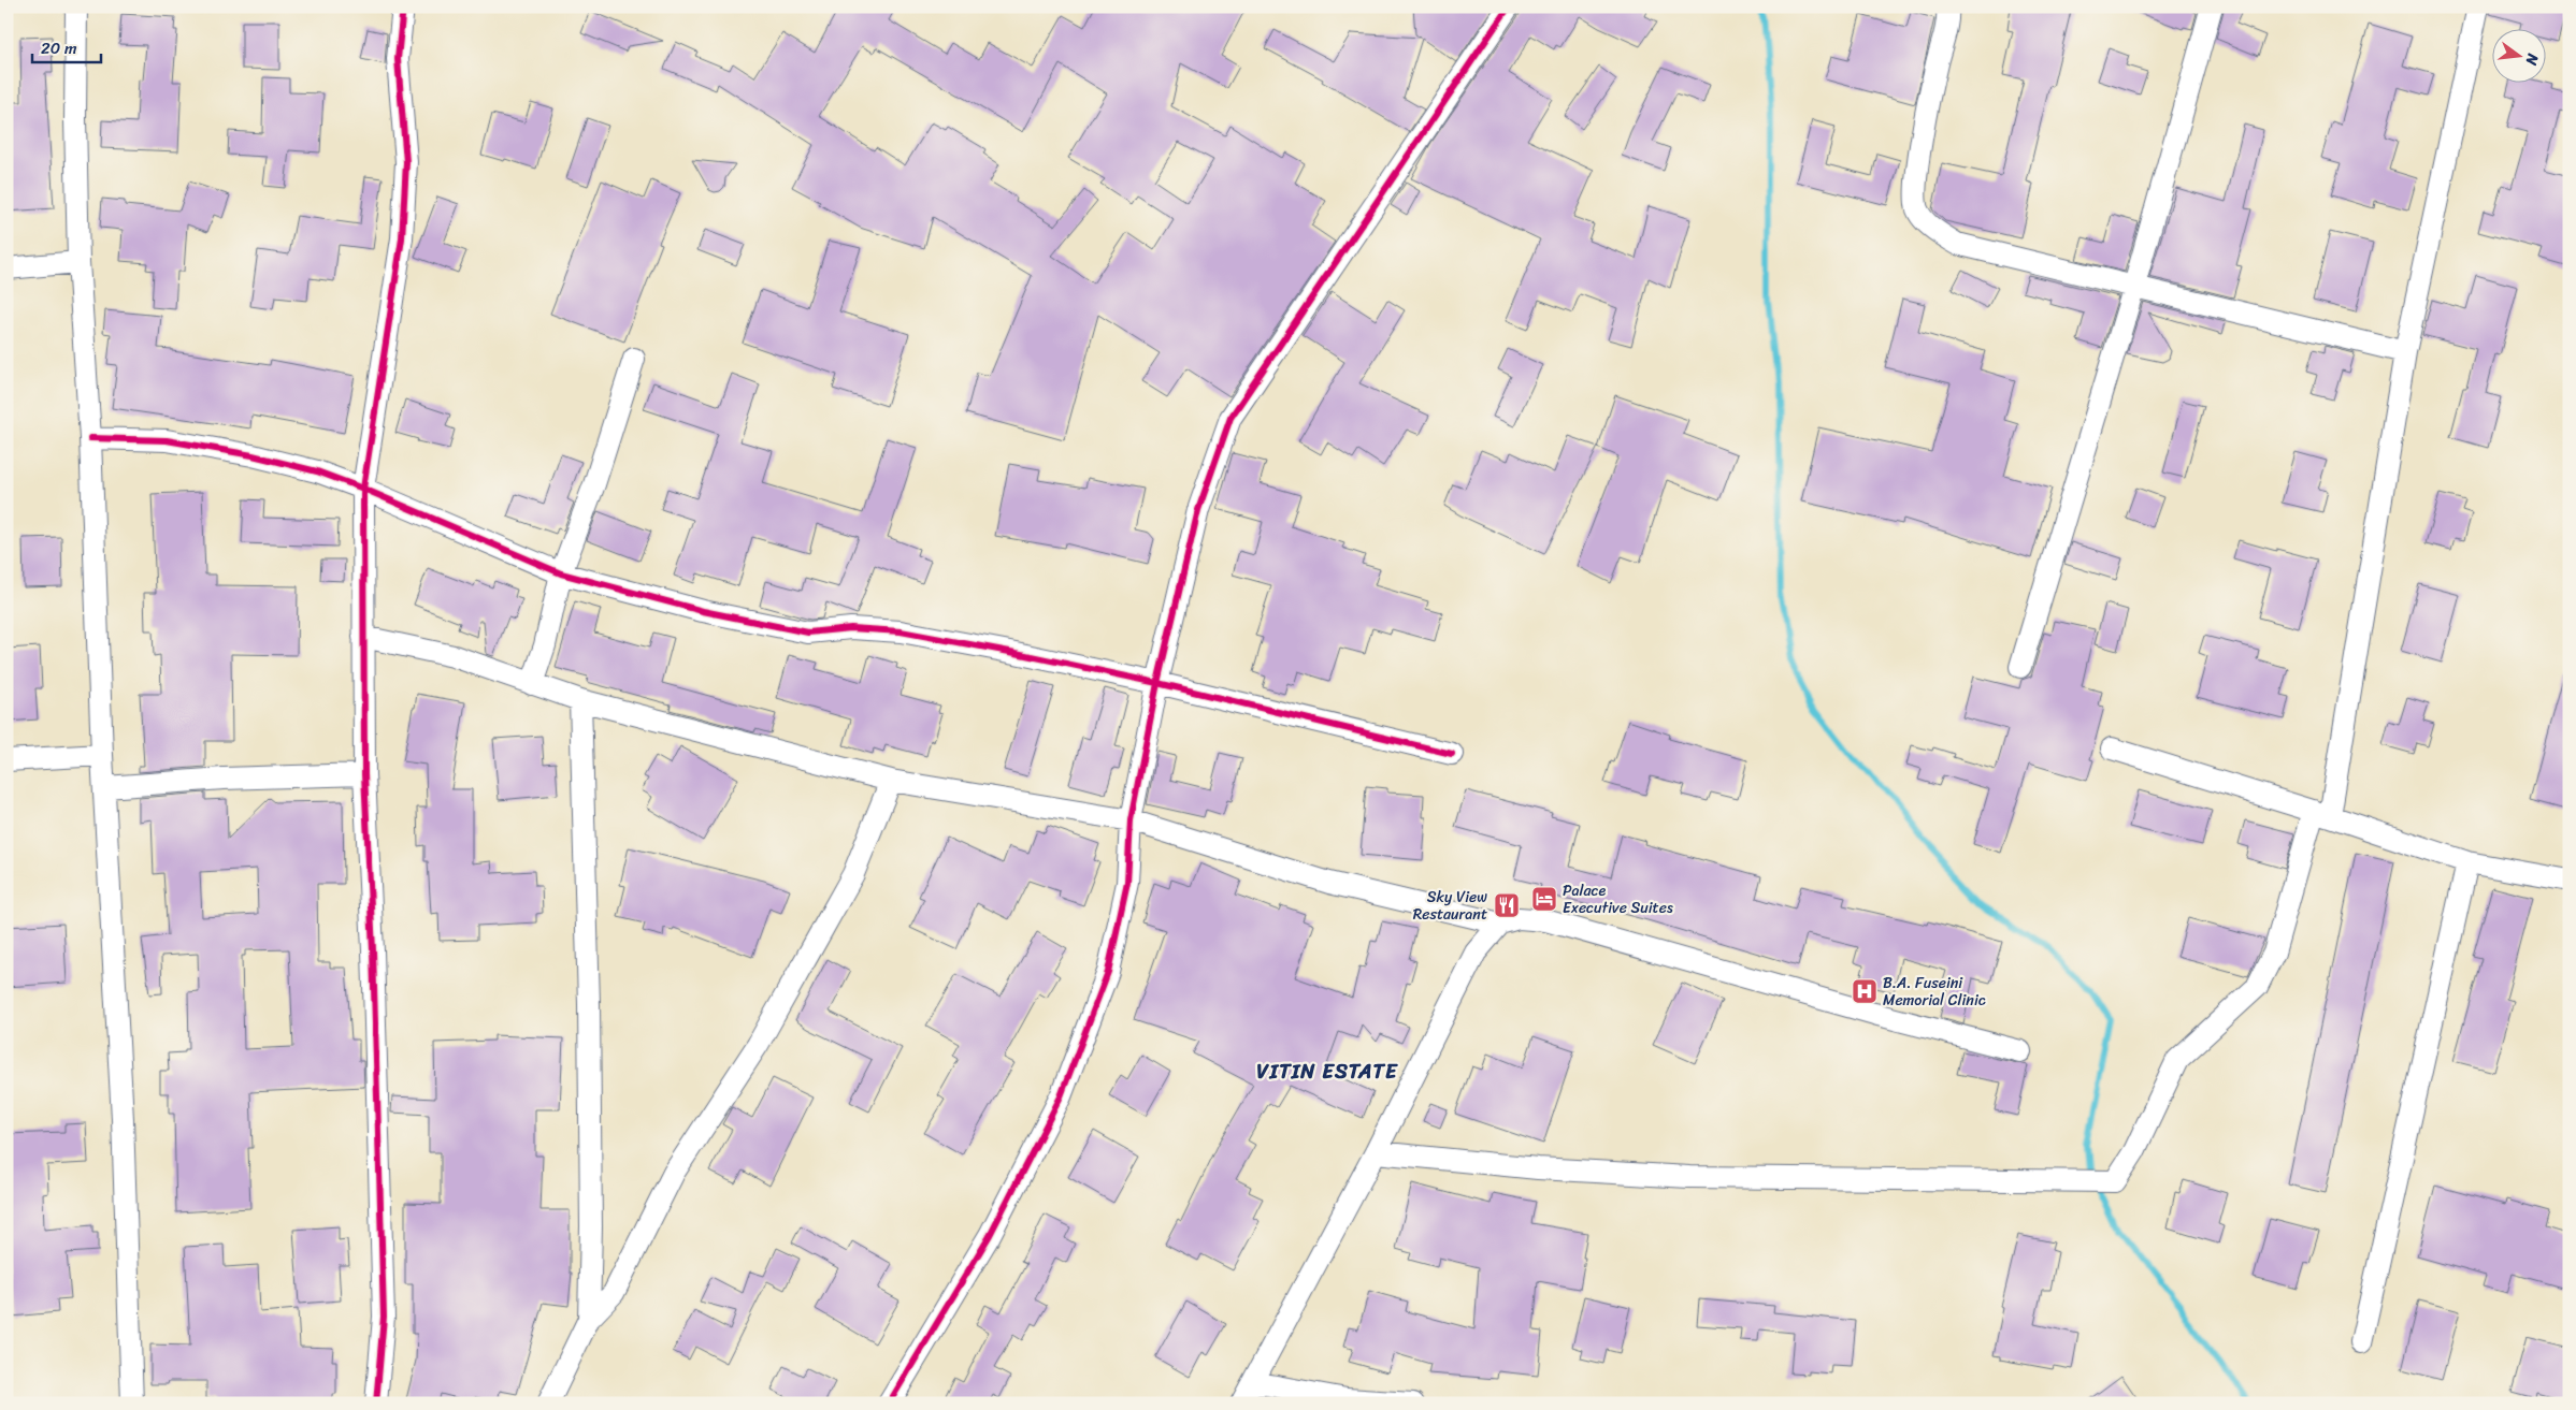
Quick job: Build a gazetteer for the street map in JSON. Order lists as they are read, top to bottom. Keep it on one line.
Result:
{"districts":["VITIN ESTATE"],"places":{"hotel":["Palace Executive Suites"],"restaurant":["Sky View Restaurant"],"hospital":["B.A. Fuseini Memorial Clinic"]},"scale_bar":"20 m","north":"right"}
